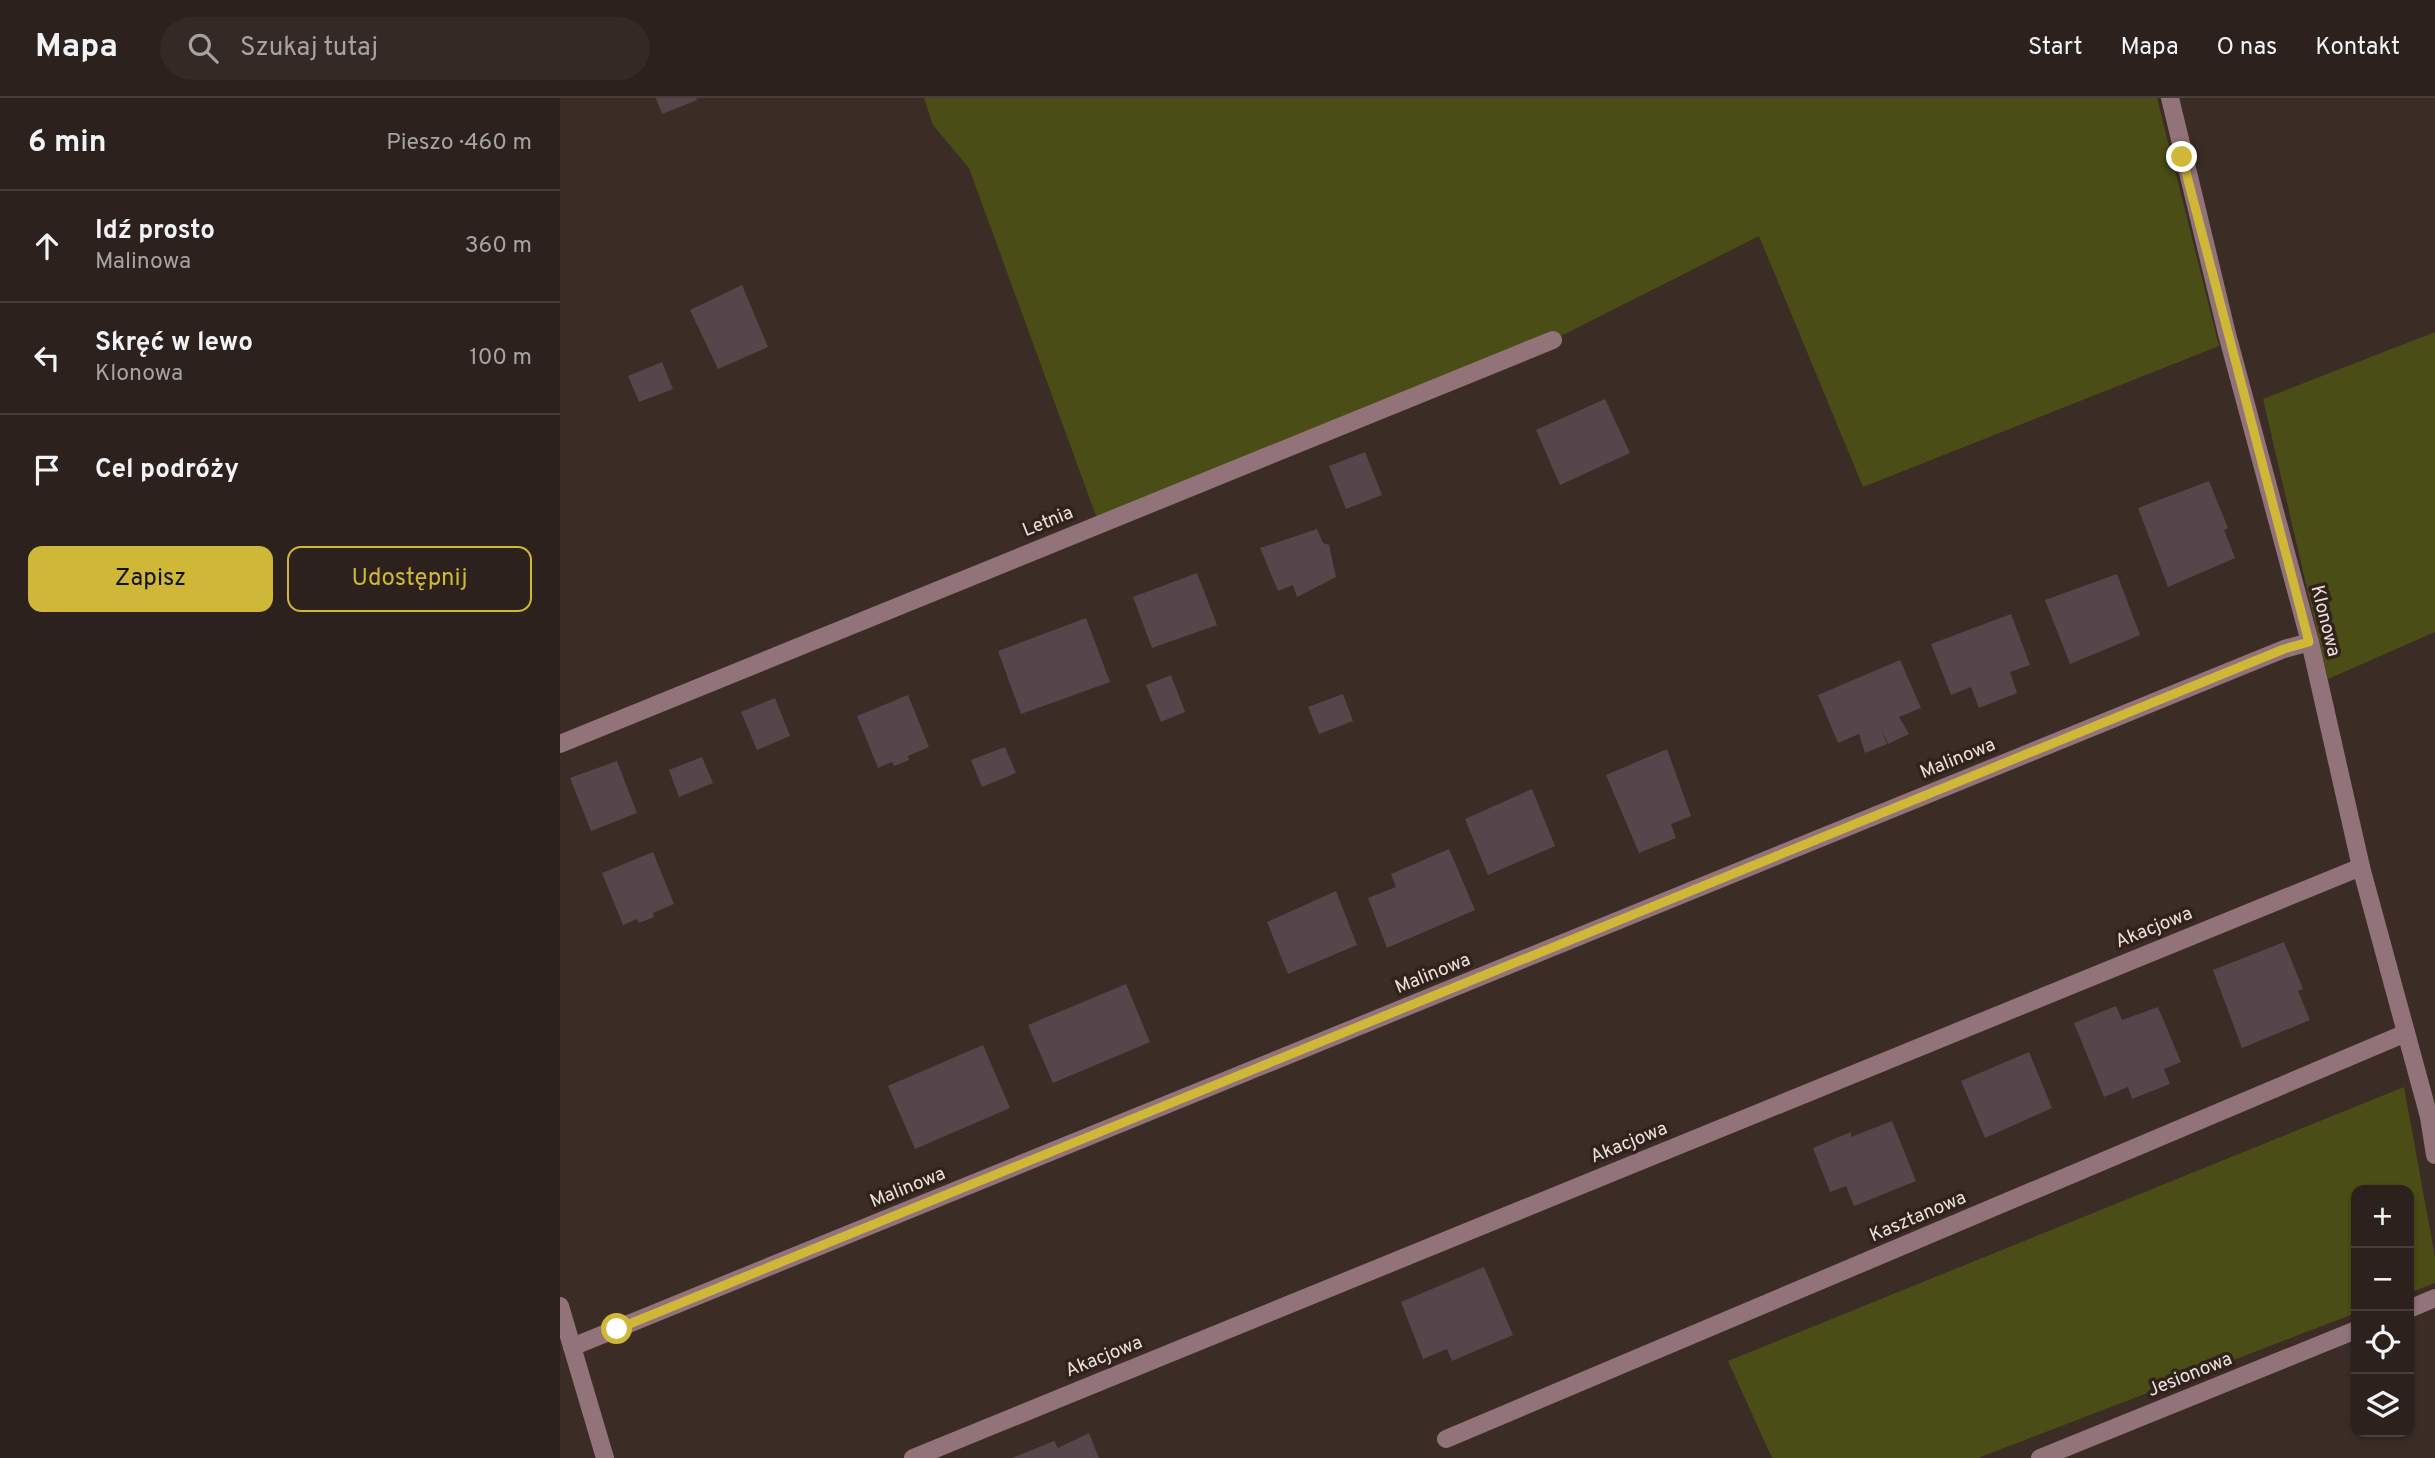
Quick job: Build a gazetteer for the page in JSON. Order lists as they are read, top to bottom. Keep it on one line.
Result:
{"streets":{"street":["Letnia","Klonowa","Malinowa","Akacjowa","Kasztanowa","Jesionowa"]},"crossings":[["Klonowa","Malinowa"],["Klonowa","Akacjowa"],["Klonowa","Kasztanowa"]],"page":{"header":"Mapa","search":"Szukaj tutaj","nav":["Start","Mapa","O nas","Kontakt"],"heading":["6 min","Pieszo · 460 m"],"list":[["Idź prosto","Malinowa","360 m"],["Skręć w lewo","Klonowa","100 m"],"Cel podróży"],"buttons":["Zapisz","Udostępnij"],"map_buttons":["+","−"]}}
